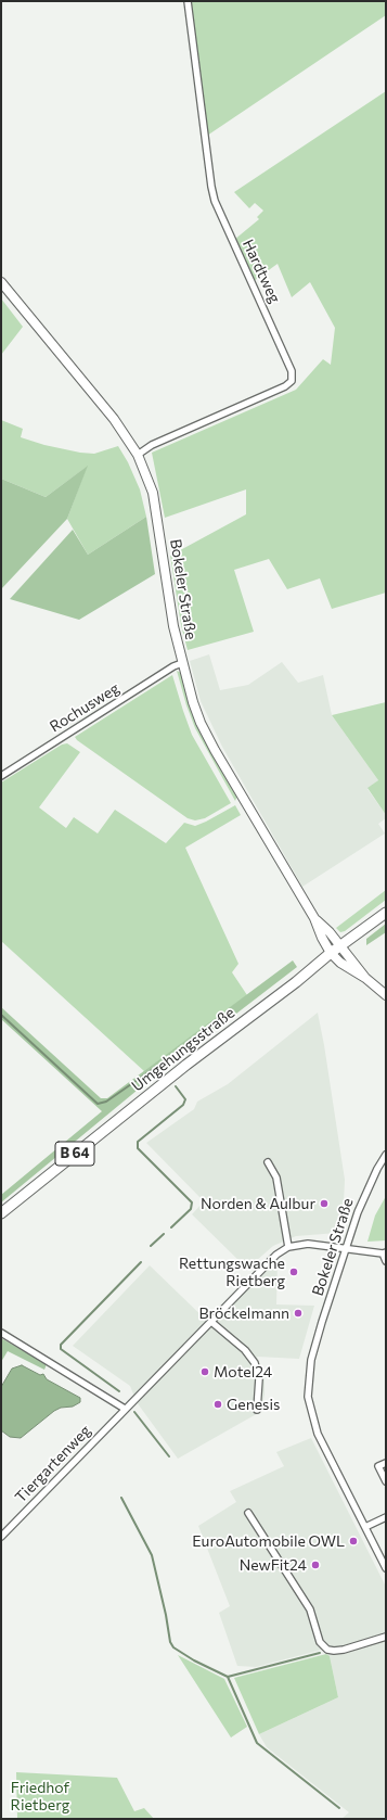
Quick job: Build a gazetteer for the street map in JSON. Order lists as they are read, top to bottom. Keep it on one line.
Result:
{"streets":{"main road":["Bokeler Straße","Umgehungsstraße","B 64"],"street":["Hardtweg","Rochusweg","Tiergartenweg"]},"crossings":[["Hardtweg","Bokeler Straße"],["Bokeler Straße","Rochusweg"],["Bokeler Straße","Umgehungsstraße"]],"parks":["Friedhof Rietberg"],"places":["Norden & Aulbur","Rettungswache Rietberg","Bröckelmann","Motel24","Genesis","EuroAutomobile OWL","NewFit24"]}
